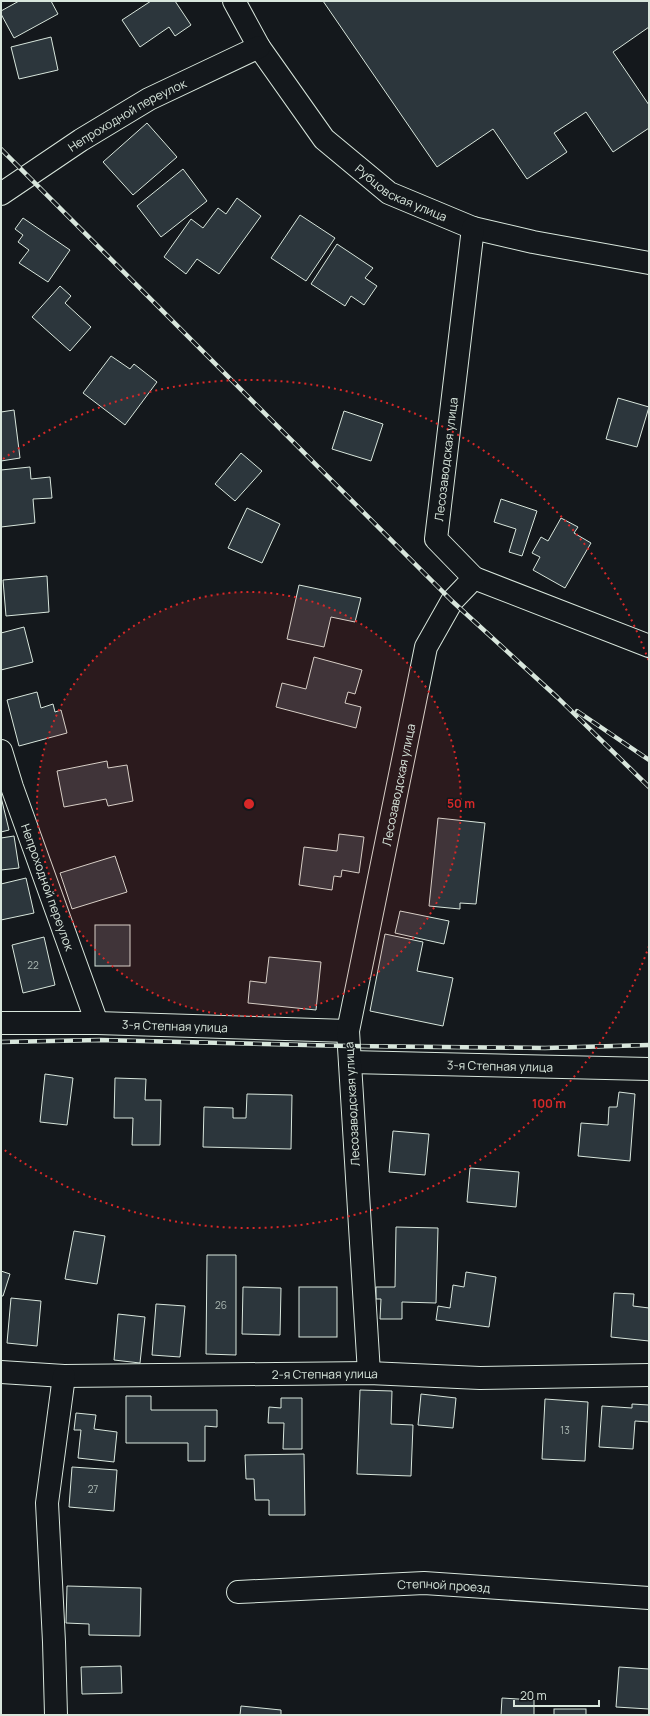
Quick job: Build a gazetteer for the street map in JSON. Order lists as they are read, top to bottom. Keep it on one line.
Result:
{"streets":{"street":["Непроходной переулок","Рубцовская улица","Лесозаводская улица","3-я Степная улица","2-я Степная улица","Степной проезд"]},"crossings":[["Непроходной переулок","Рубцовская улица"],["Непроходной переулок","3-я Степная улица"],["Рубцовская улица","Лесозаводская улица"],["Лесозаводская улица","3-я Степная улица"],["Лесозаводская улица","2-я Степная улица"]],"house_numbers":["22","26","13","27"],"scale_bar":"20 m","rings":["50 m","100 m"]}
